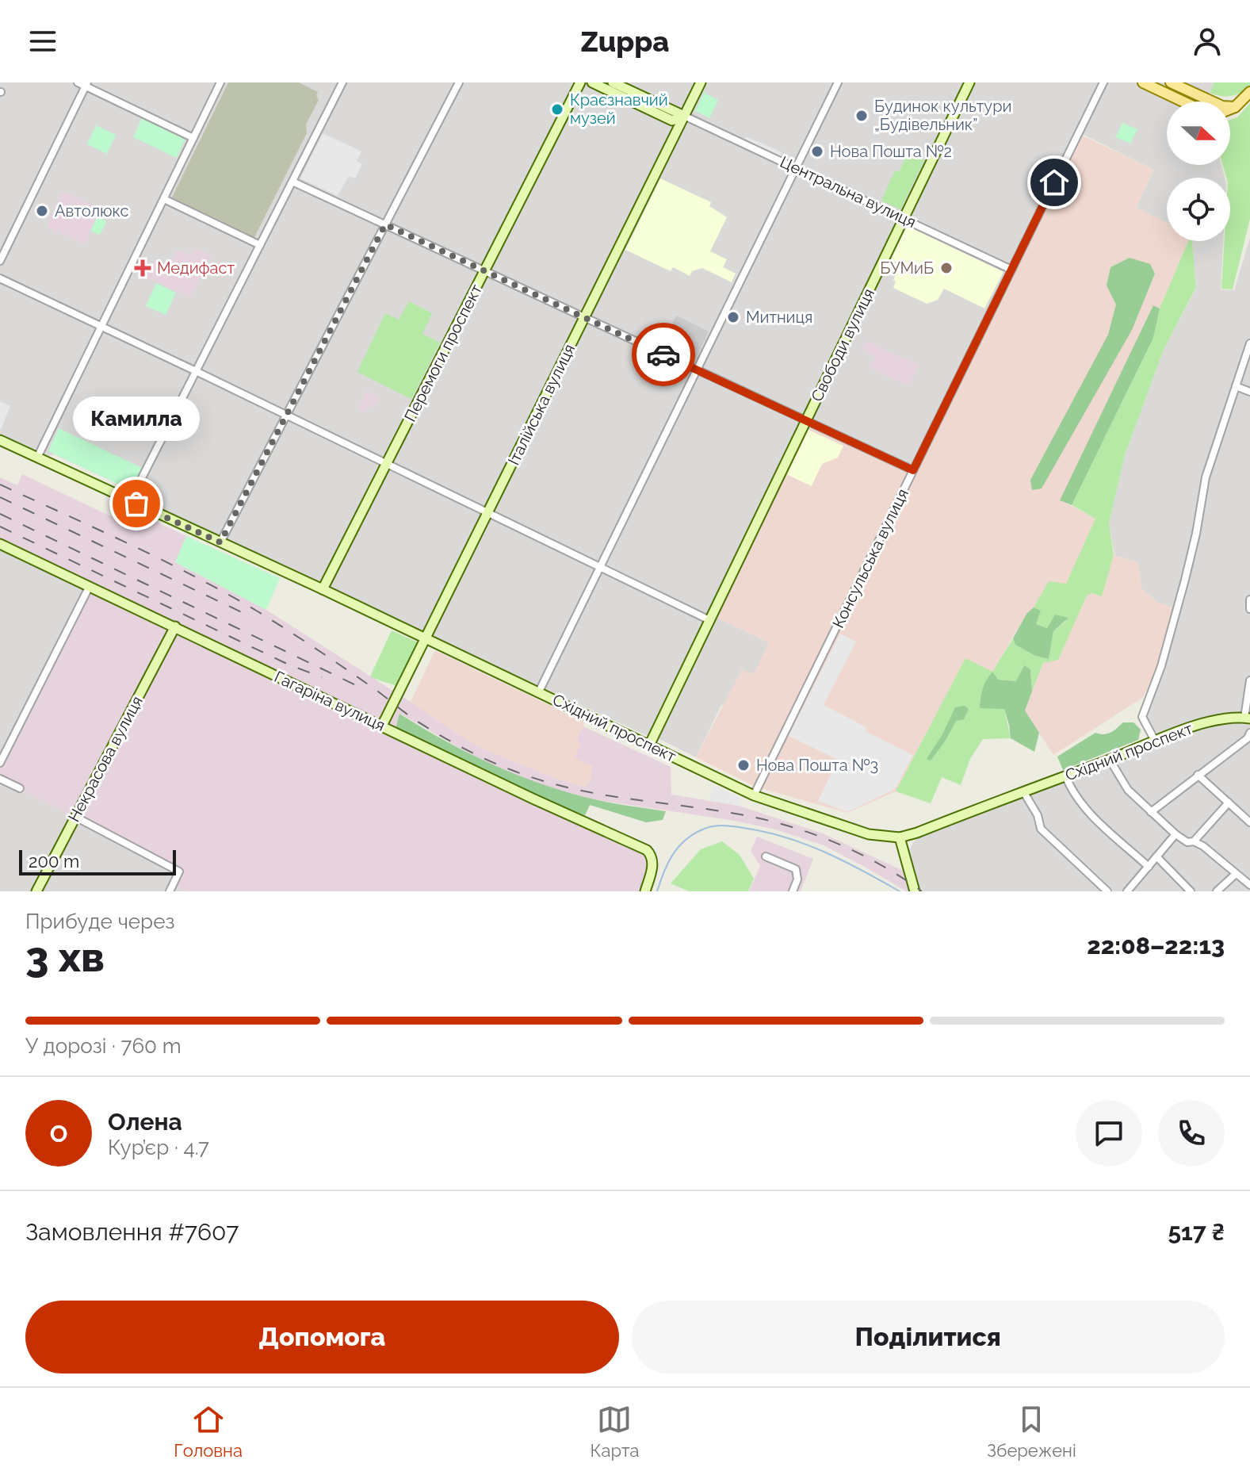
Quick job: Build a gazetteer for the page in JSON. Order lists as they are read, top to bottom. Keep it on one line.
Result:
{"streets":{"main road":["Центральна вулиця","Свободи вулиця","Перемоги проспект","Італійська вулиця","Гагаріна вулиця","Східний проспект","Некрасова вулиця"],"street":["Консульська вулиця"]},"crossings":[["Центральна вулиця","Свободи вулиця"],["Центральна вулиця","Італійська вулиця"],["Центральна вулиця","Консульська вулиця"],["Свободи вулиця","Східний проспект"],["Перемоги проспект","Східний проспект"],["Італійська вулиця","Гагаріна вулиця"],["Італійська вулиця","Східний проспект"],["Консульська вулиця","Східний проспект"],["Гагаріна вулиця","Некрасова вулиця"]],"places":{"other":["Краєзнавчий музей","Будинок культури „Будівельник”","Нова Пошта №2","Автолюкс","БУМиБ","Митниця","Камилла","Нова Пошта №3"],"health":["Медифаст"]},"scale_bar":"200 m","north":"right","page":{"header":"Zuppa","bubble":"Камилла","scale":"200 m","heading":["3 хв","Прибуде через","22:08–22:13"],"panel":["Олена","Кур’єр · 4.7","Замовлення #7607","517 ₴"],"bar":"У дорозі · 760 m","round":"О","buttons":["Допомога","Поділитися"],"tabs":["Головна","Карта","Збережені"]}}
